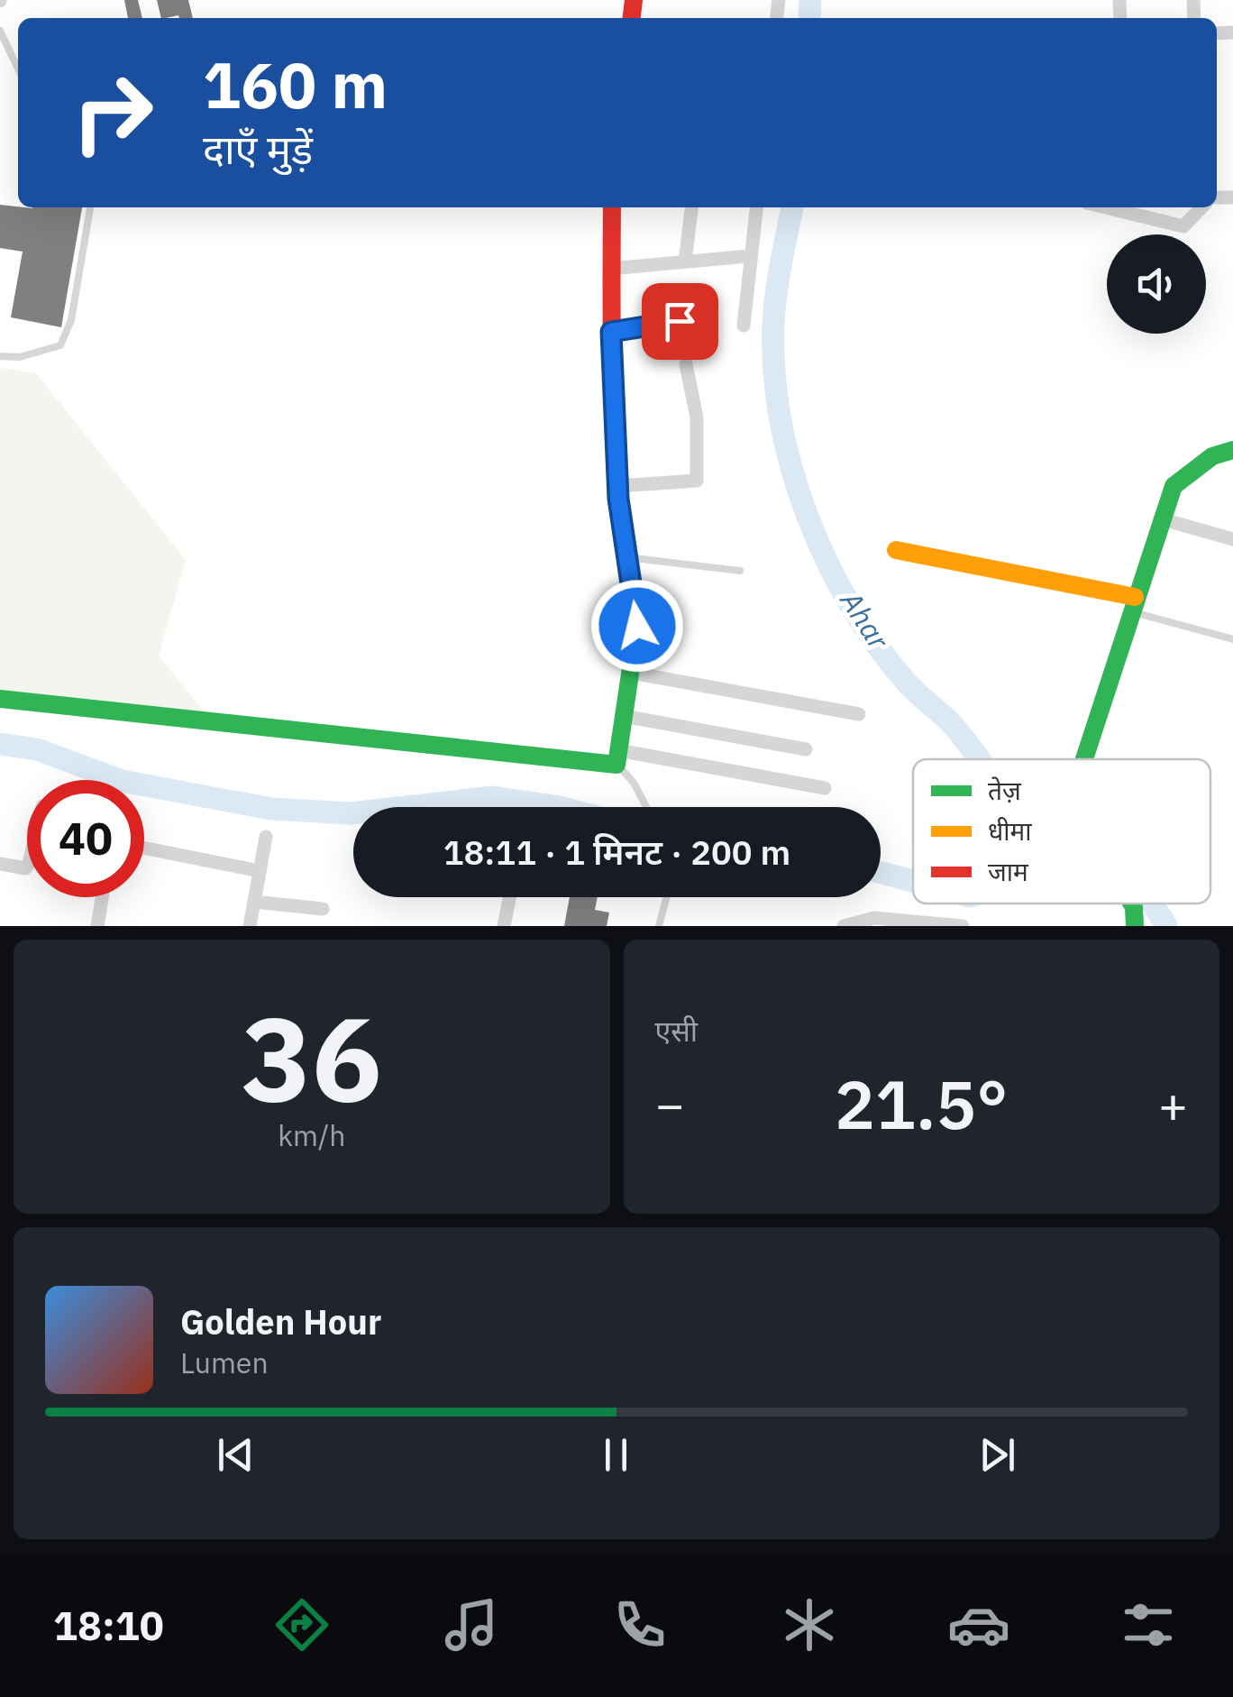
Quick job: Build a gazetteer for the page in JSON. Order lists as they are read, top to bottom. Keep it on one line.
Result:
{"water":["Ahar"],"legend":["तेज़","धीमा","जाम"],"page":{"turn":["160 m","दाएँ मुड़ें"],"limit":"40","trip":"18:11 · 1 मिनट · 200 m","tile":[["36","km/h"],"एसी"],"heat":["−","21.5°","+"],"song":["Golden Hour","Lumen"],"tabs":"18:10"}}
